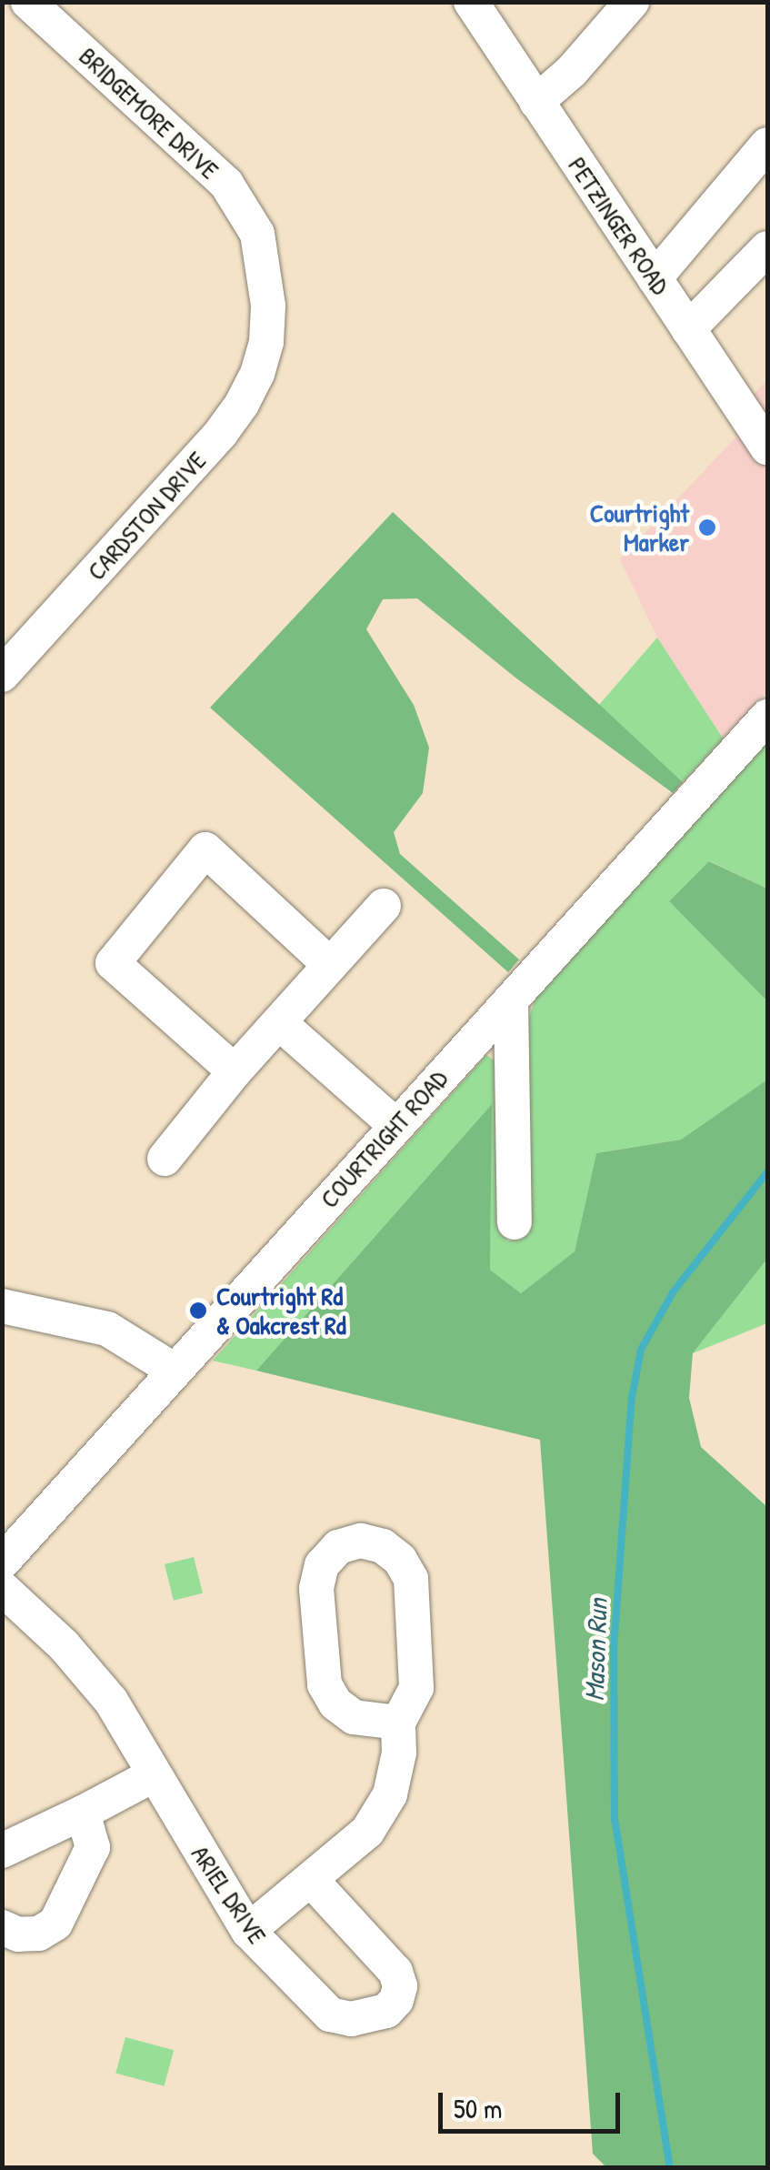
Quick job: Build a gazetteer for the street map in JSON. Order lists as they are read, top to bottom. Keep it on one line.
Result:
{"streets":{"street":["BRIDGEMORE DRIVE","PETZINGER ROAD","CARDSTON DRIVE","COURTRIGHT ROAD","ARIEL DRIVE"]},"crossings":[["BRIDGEMORE DRIVE","CARDSTON DRIVE"]],"water":["Mason Run"],"places":["Courtright Marker","Courtright Rd & Oakcrest Rd"],"scale_bar":"50 m"}
